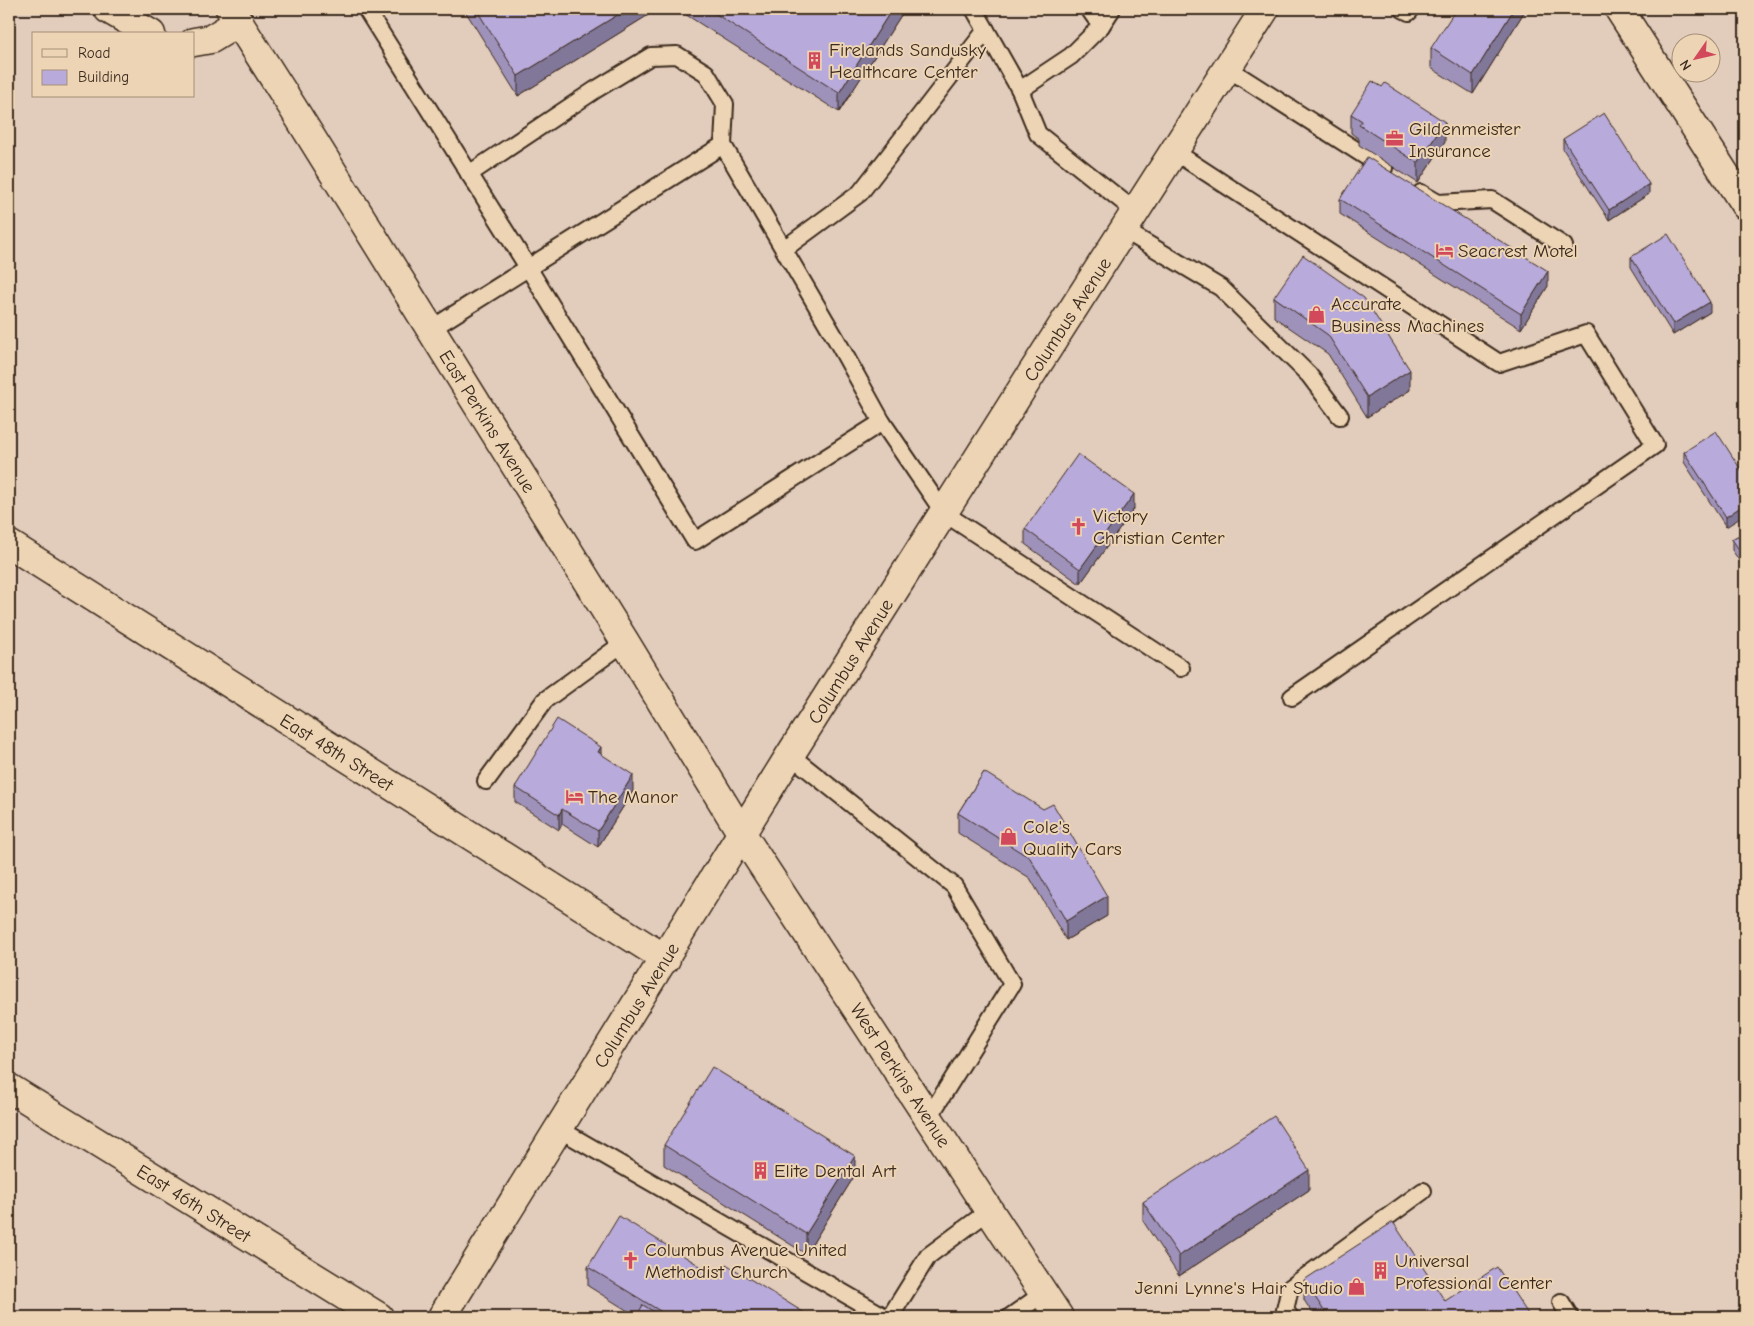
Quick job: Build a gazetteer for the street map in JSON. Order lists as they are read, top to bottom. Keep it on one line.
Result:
{"streets":{"main road":["Columbus Avenue","East Perkins Avenue","East 48th Street","West Perkins Avenue","East 46th Street"]},"crossings":[["Columbus Avenue","East Perkins Avenue"],["Columbus Avenue","East 48th Street"],["Columbus Avenue","West Perkins Avenue"],["East Perkins Avenue","West Perkins Avenue"]],"places":{"building":["Firelands Sandusky Healthcare Center","Elite Dental Art","Universal Professional Center"],"office":["Gildenmeister Insurance"],"hotel":["Seacrest Motel","The Manor"],"shop":["Accurate Business Machines","Cole's Quality Cars","Jenni Lynne's Hair Studio"],"church":["Victory Christian Center","Columbus Avenue United Methodist Church"]},"legend":["Road","Building"],"north":"bottom left"}
